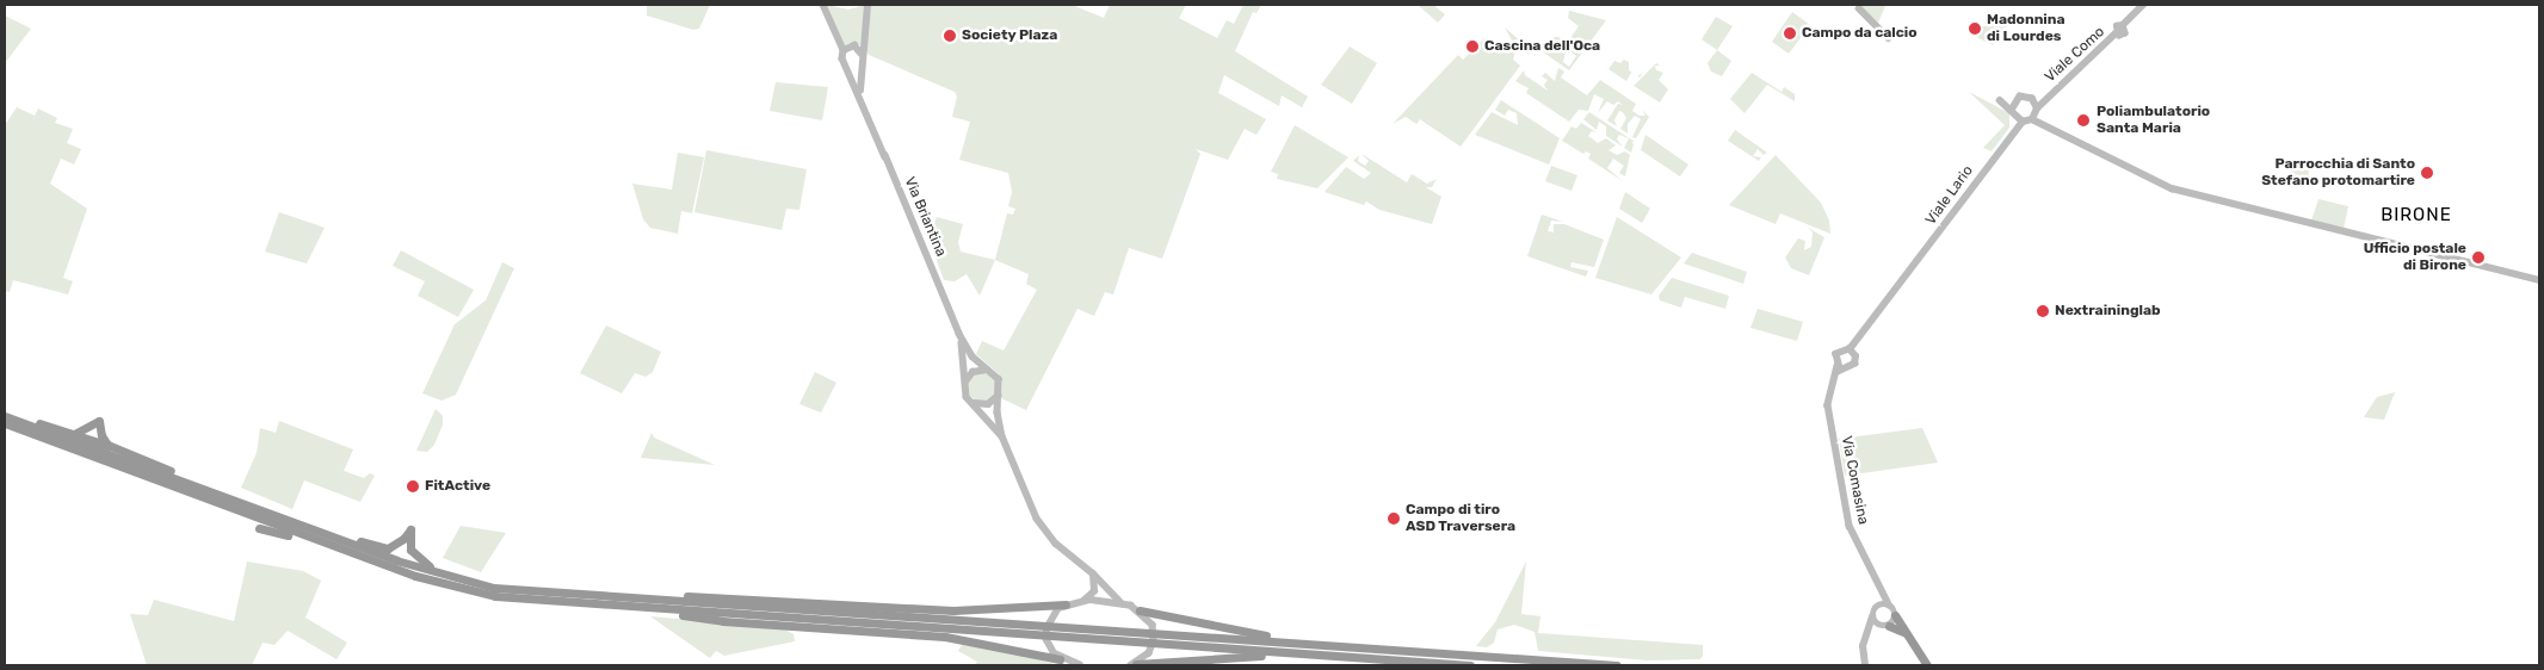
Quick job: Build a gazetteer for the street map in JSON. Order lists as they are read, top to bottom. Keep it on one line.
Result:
{"streets":{"main road":["Viale Como","Viale Lario","Via Briantina","Via Comasina"]},"crossings":[["Viale Como","Viale Lario"],["Viale Lario","Via Comasina"]],"districts":["BIRONE"],"places":["Madonnina di Lourdes","Campo da calcio","Society Plaza","Cascina dell'Oca","Poliambulatorio Santa Maria","Parrocchia di Santo Stefano protomartire","Ufficio postale di Birone","Nextraininglab","FitActive","Campo di tiro ASD Traversera"]}
